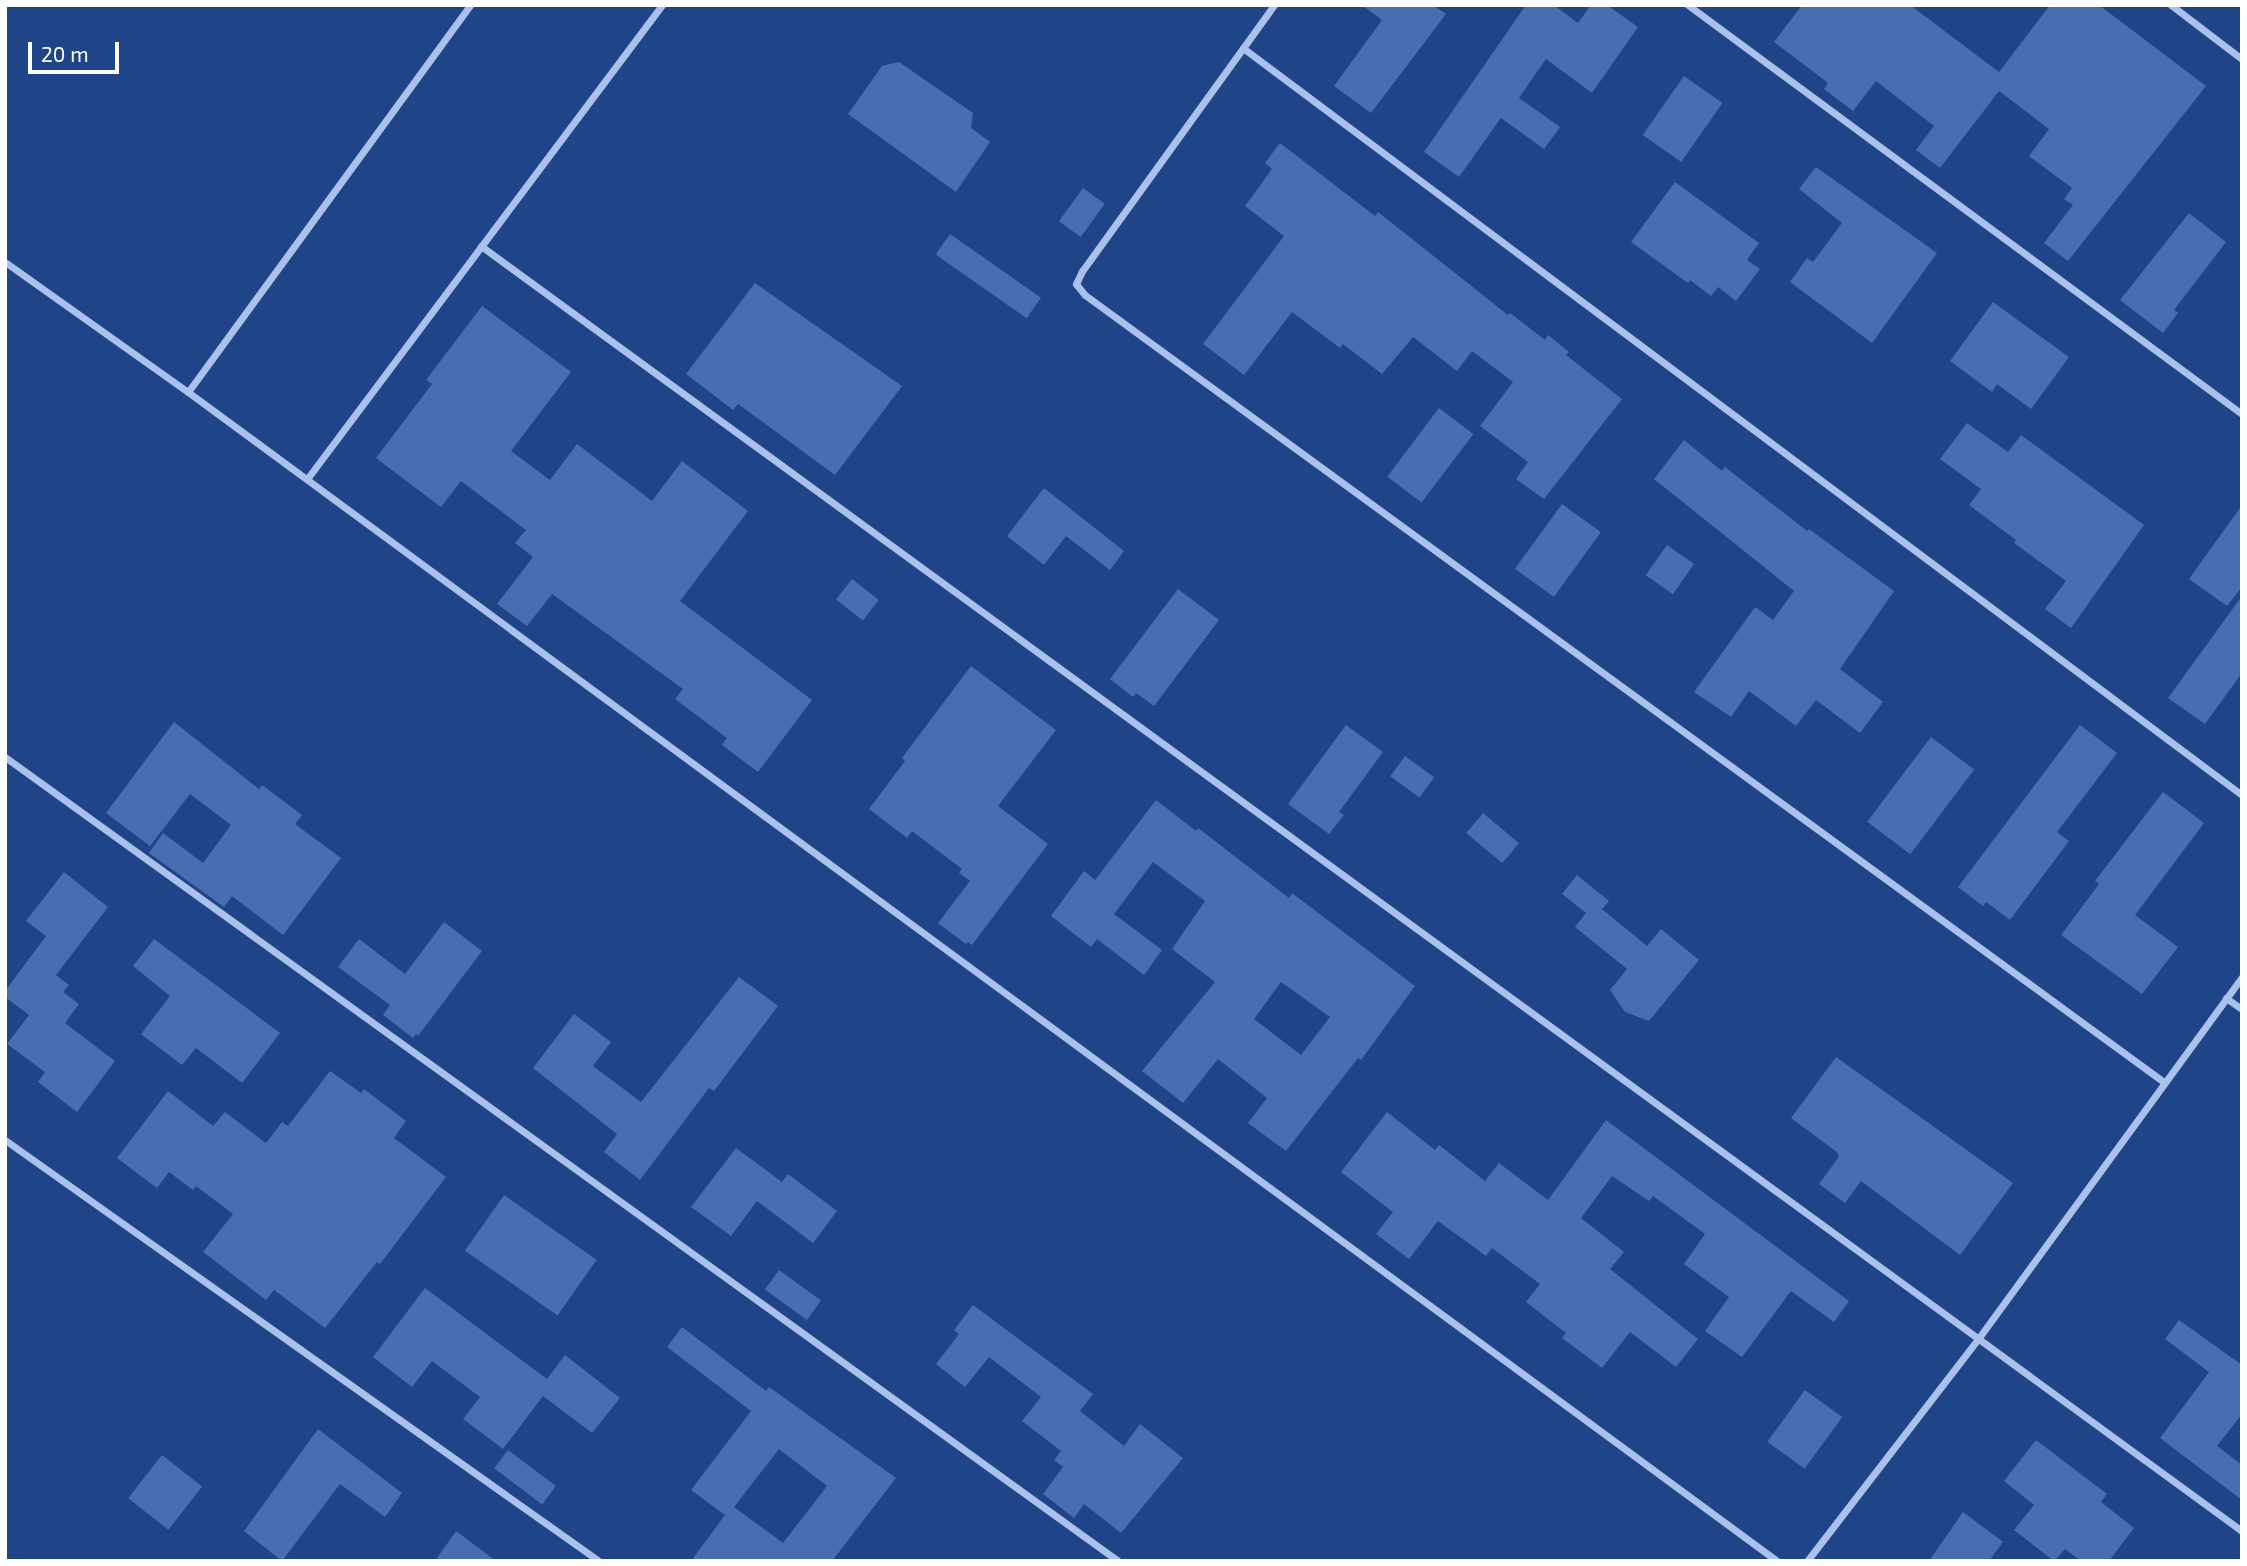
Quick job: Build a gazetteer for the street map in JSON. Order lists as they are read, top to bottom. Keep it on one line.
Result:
{"scale_bar":"20 m"}
